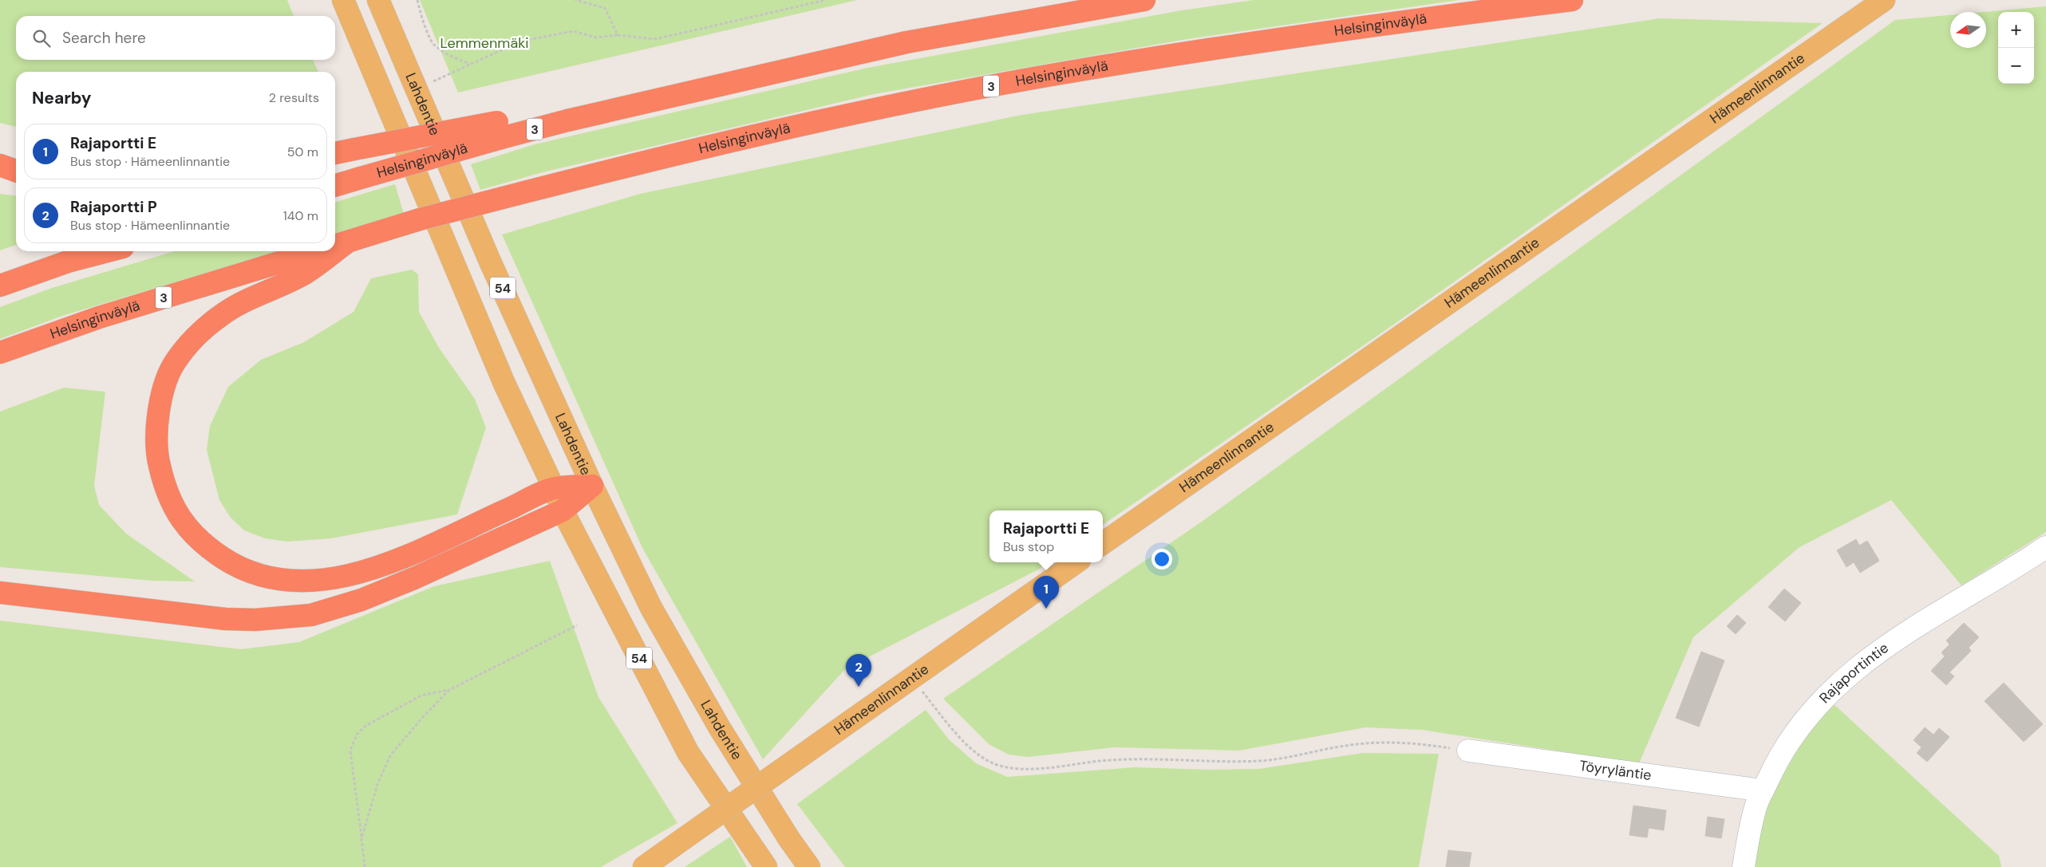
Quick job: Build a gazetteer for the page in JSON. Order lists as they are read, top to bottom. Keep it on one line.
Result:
{"streets":{"highway":["Helsinginväylä","3"],"main road":["Hämeenlinnantie","Lahdentie","54"],"street":["Rajaportintie","Töyryläntie"]},"crossings":[["Rajaportintie","Töyryläntie"]],"parks":["Lemmenmäki"],"north":"left","page":{"map_buttons":["+","−"],"search":"Search here","heading":["Nearby","2 results"],"list":[{"mark":"1","name":"Rajaportti E","note":"Bus stop · Hämeenlinnantie","value":"50 m"},{"mark":"2","name":"Rajaportti P","note":"Bus stop · Hämeenlinnantie","value":"140 m"}],"popup":["Rajaportti E","Bus stop"],"pins":["1","2"]}}
